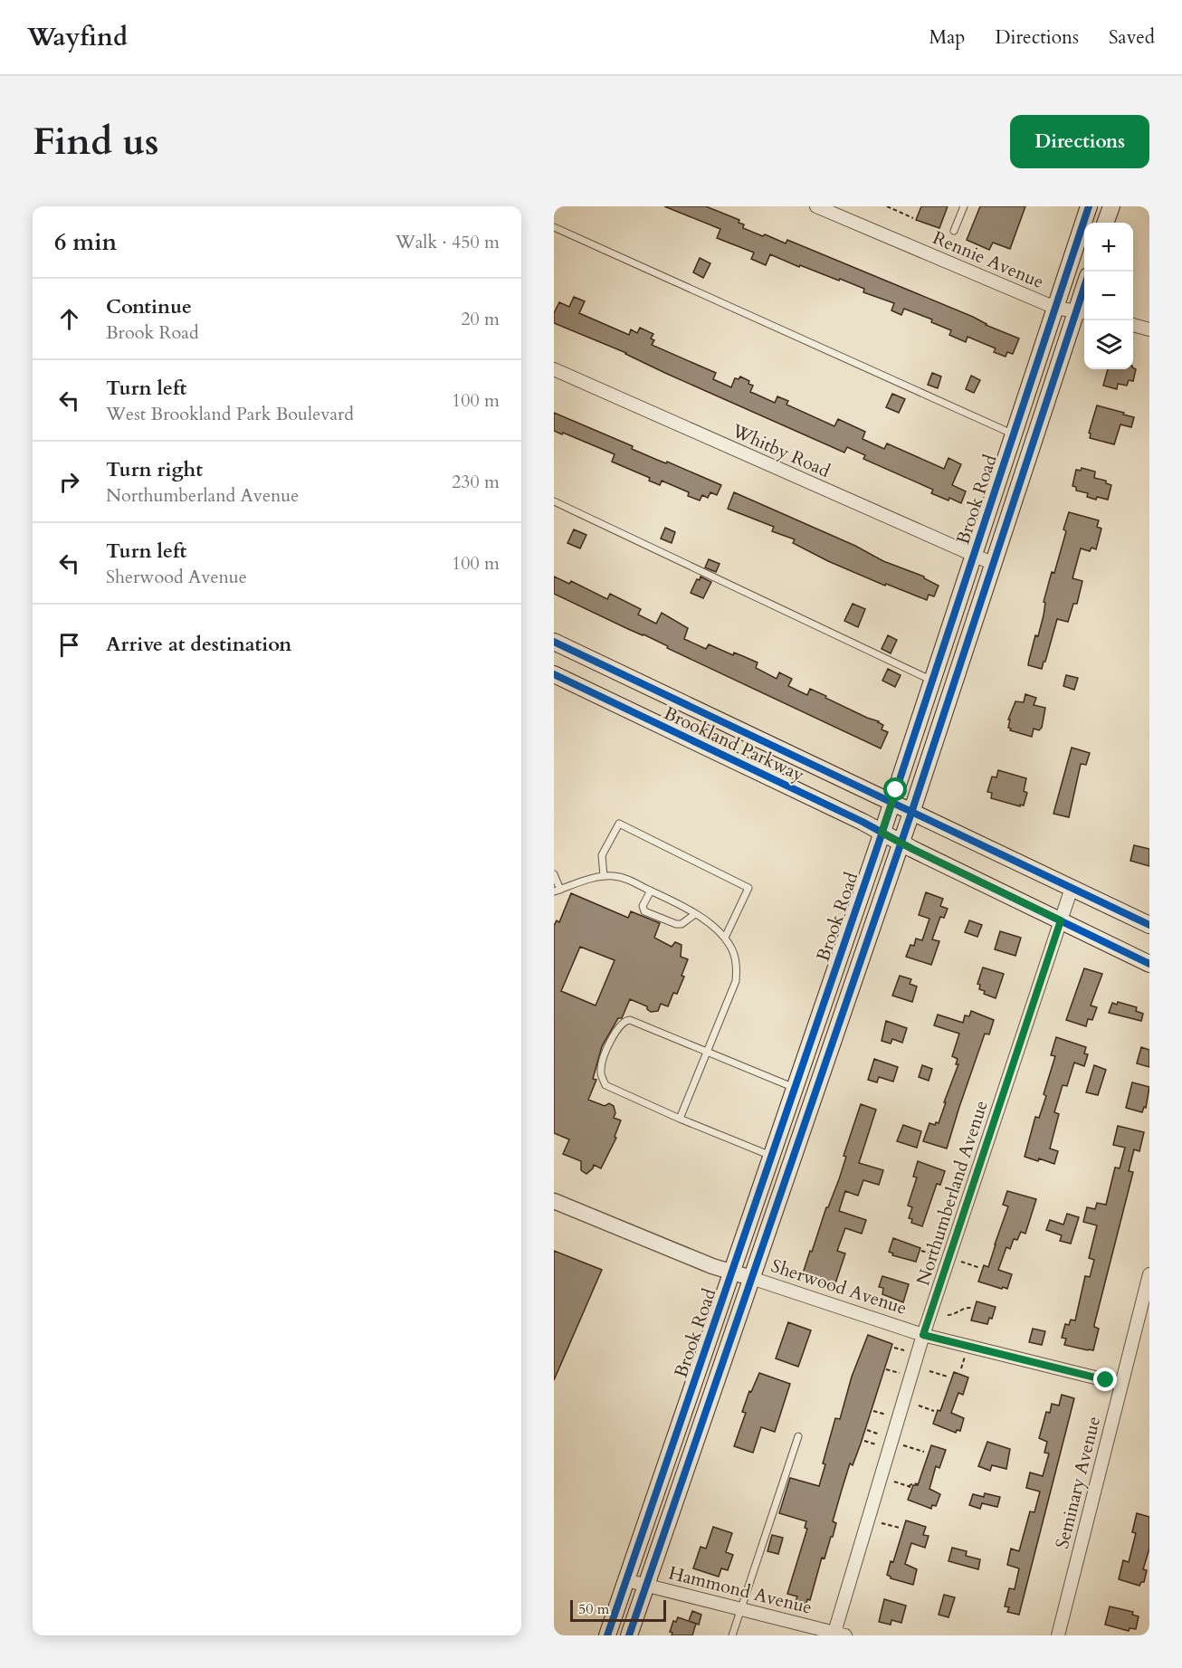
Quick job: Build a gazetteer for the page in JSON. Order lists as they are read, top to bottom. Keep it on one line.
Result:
{"streets":{"main road":["Brook Road","Brookland Parkway"],"street":["Rennie Avenue","Whitby Road","Northumberland Avenue","Sherwood Avenue","Seminary Avenue","Hammond Avenue"]},"crossings":[["Rennie Avenue","Brook Road"],["Whitby Road","Brook Road"],["Brook Road","Brookland Parkway"],["Brook Road","Sherwood Avenue"],["Brook Road","Hammond Avenue"],["Brookland Parkway","Northumberland Avenue"],["Northumberland Avenue","Sherwood Avenue"],["Northumberland Avenue","Hammond Avenue"],["Sherwood Avenue","Seminary Avenue"]],"scale_bar":"50 m","page":{"header":"Wayfind","nav":["Map","Directions","Saved"],"buttons":"Directions","title":"Find us","heading":["6 min","Walk · 450 m"],"map_buttons":["+","−"],"list":[["Continue","Brook Road","20 m"],["Turn left","West Brookland Park Boulevard","100 m"],["Turn right","Northumberland Avenue","230 m"],["Turn left","Sherwood Avenue","100 m"],"Arrive at destination"],"scale":"50 m"}}
